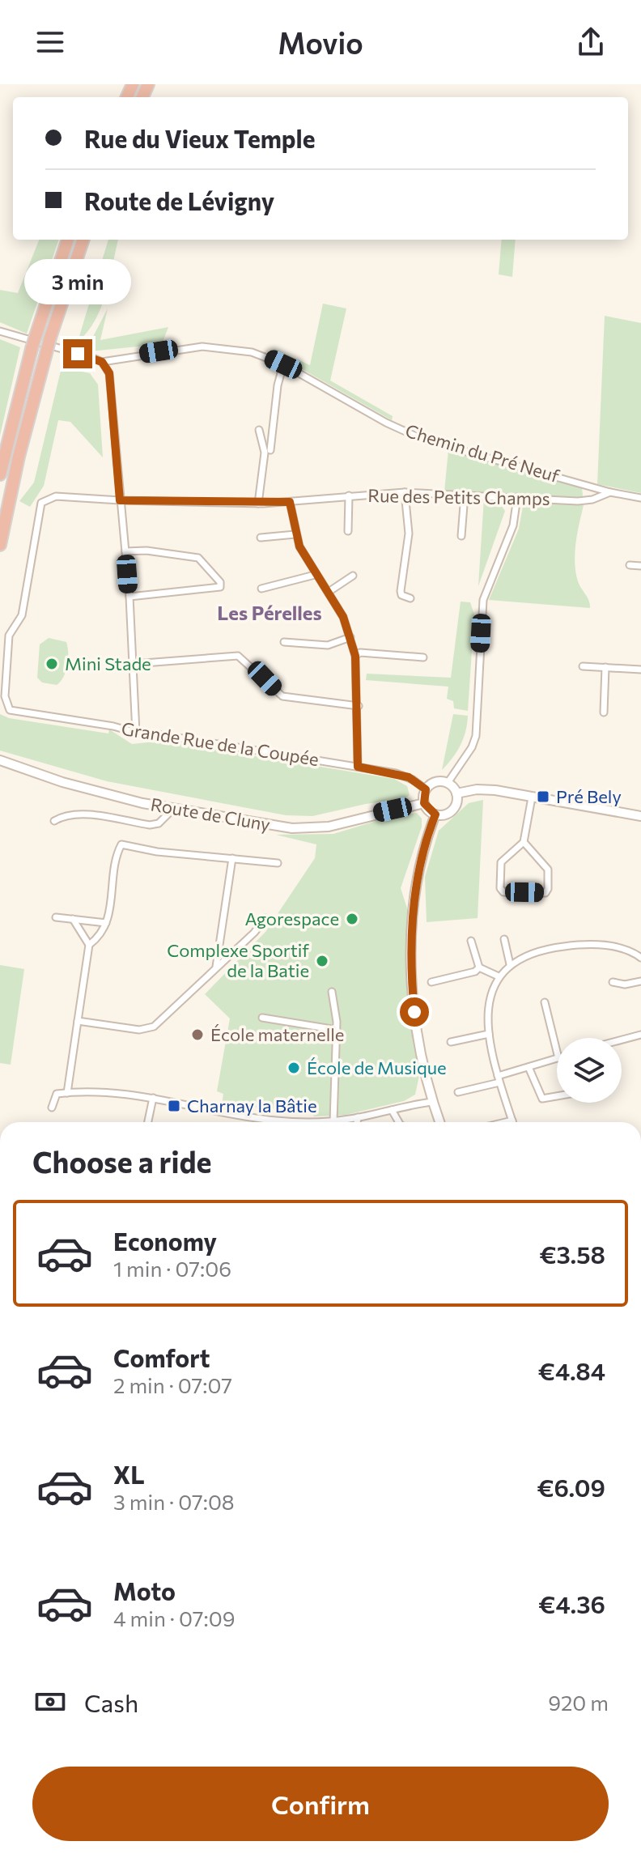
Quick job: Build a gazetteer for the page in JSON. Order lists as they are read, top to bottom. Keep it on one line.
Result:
{"streets":{"main road":["Route de Cluny"],"street":["Chemin du Pré Neuf","Rue des Petits Champs","Grande Rue de la Coupée"]},"crossings":[["Chemin du Pré Neuf","Rue des Petits Champs"],["Rue des Petits Champs","Grande Rue de la Coupée"],["Grande Rue de la Coupée","Route de Cluny"]],"districts":["Les Pérelles"],"places":{"other":["Mini Stade","Agorespace","Complexe Sportif de la Batie","École maternelle","École de Musique"],"transit":["Pré Bely","Charnay la Bâtie"]},"page":{"header":"Movio","banner":["Rue du Vieux Temple","Route de Lévigny"],"bubble":"3 min","heading":"Choose a ride","list":[{"name":"Economy","note":"1 min · 07:06","value":"€3.58"},{"name":"Comfort","note":"2 min · 07:07","value":"€4.84"},{"name":"XL","note":"3 min · 07:08","value":"€6.09"},{"name":"Moto","note":"4 min · 07:09","value":"€4.36"}],"pay":["Cash","920 m"],"buttons":"Confirm"}}
